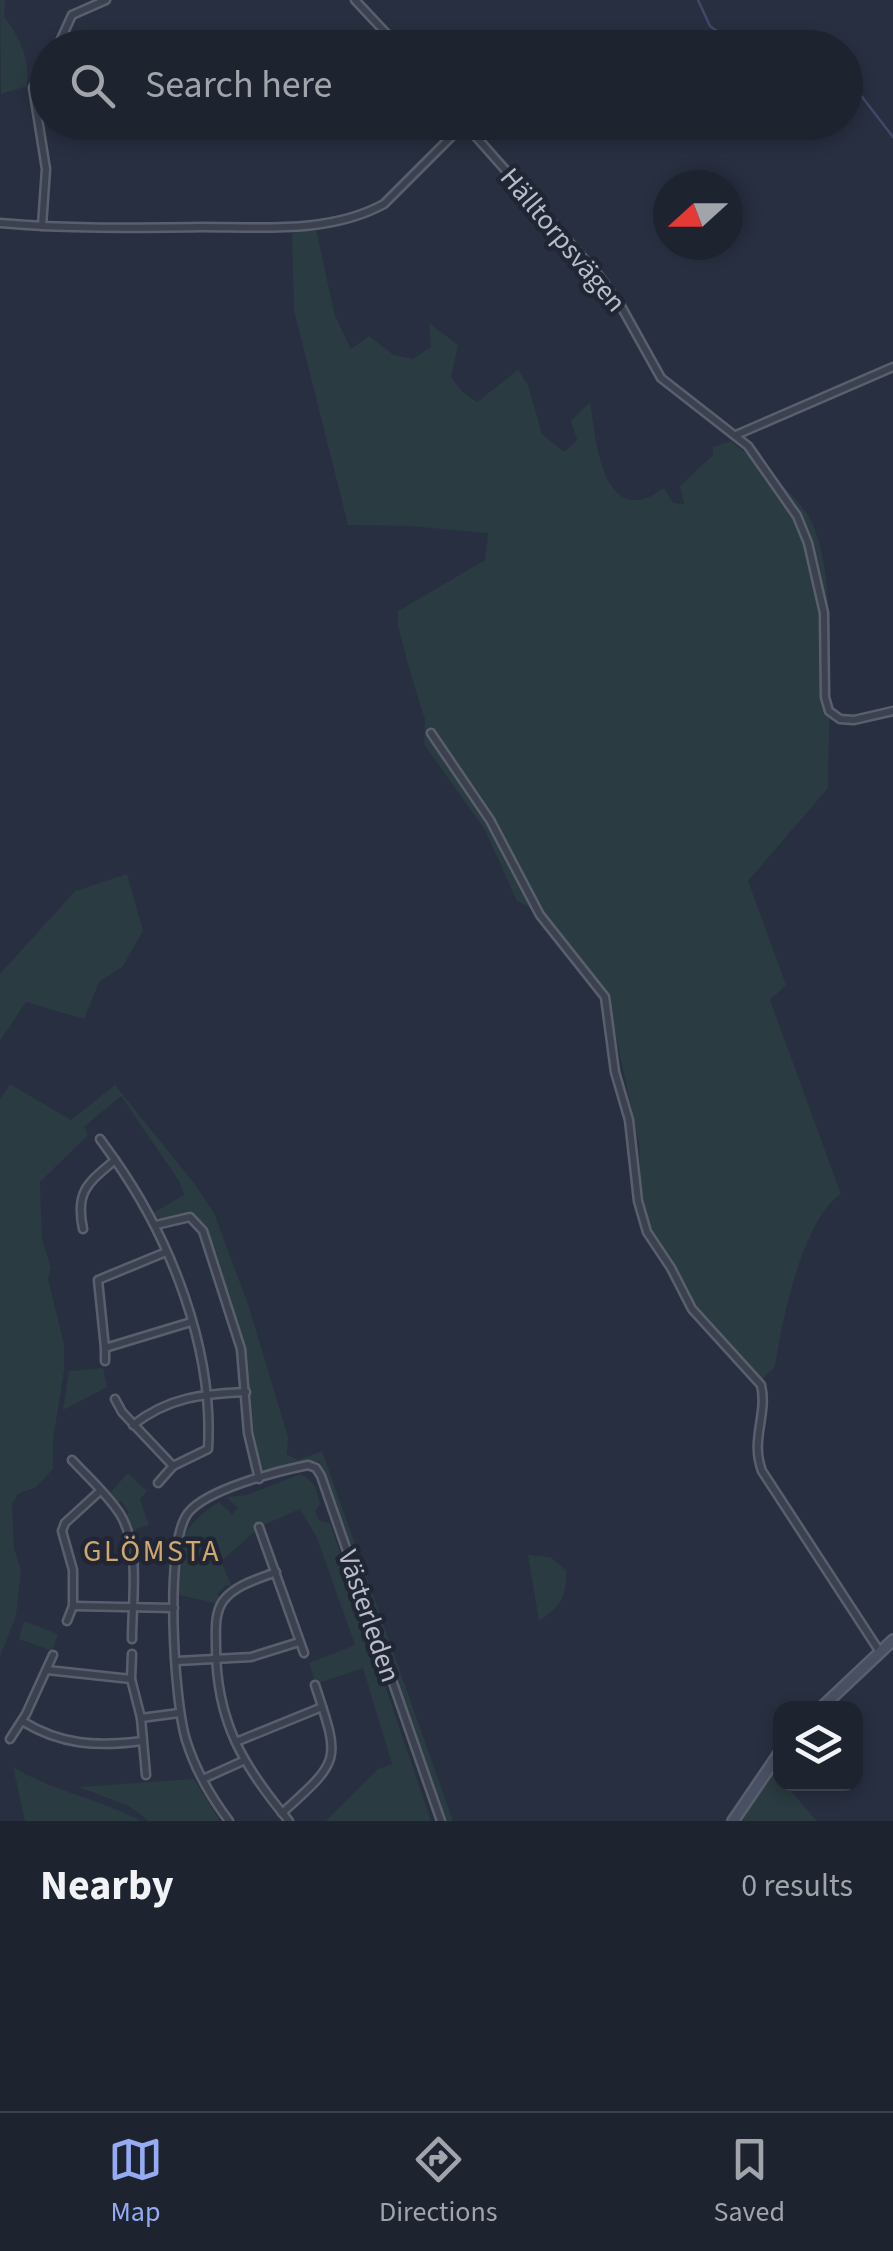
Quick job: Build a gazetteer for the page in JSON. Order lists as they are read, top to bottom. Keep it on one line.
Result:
{"streets":{"street":["Hälltorpsvägen","Västerleden"]},"districts":["GLÖMSTA"],"north":"left","page":{"search":"Search here","heading":["Nearby","0 results"],"nav":["Map","Directions","Saved"]}}
